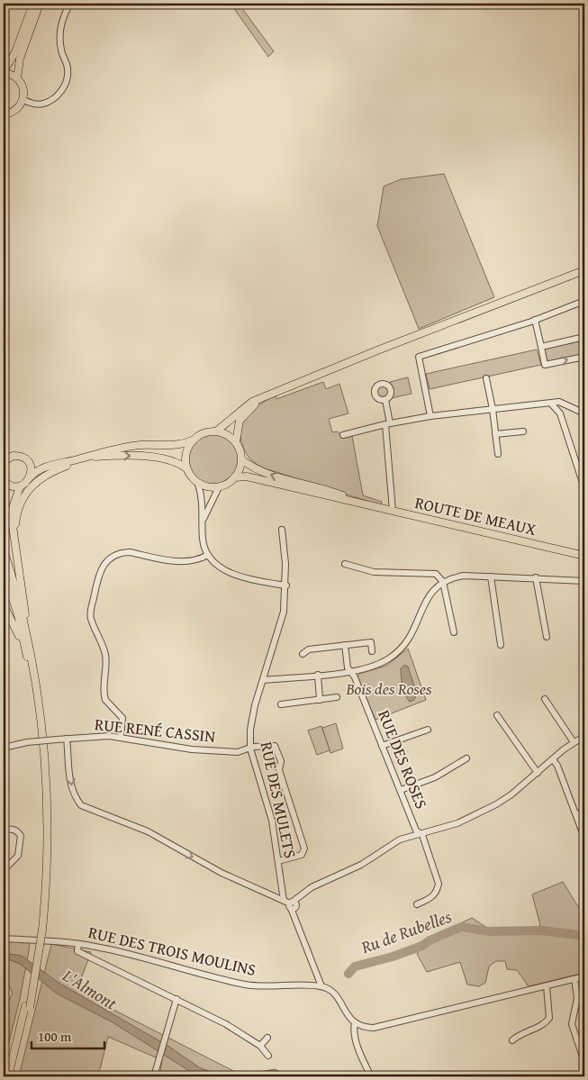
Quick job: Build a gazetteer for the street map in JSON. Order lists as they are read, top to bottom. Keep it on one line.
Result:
{"streets":{"main road":["ROUTE DE MEAUX"],"street":["RUE RENÉ CASSIN","RUE DES ROSES","RUE DES MULETS","RUE DES TROIS MOULINS"]},"crossings":[["RUE RENÉ CASSIN","RUE DES MULETS"]],"water":["Ru de Rubelles","L'Almont"],"parks":["Bois des Roses"],"scale_bar":"100 m"}
